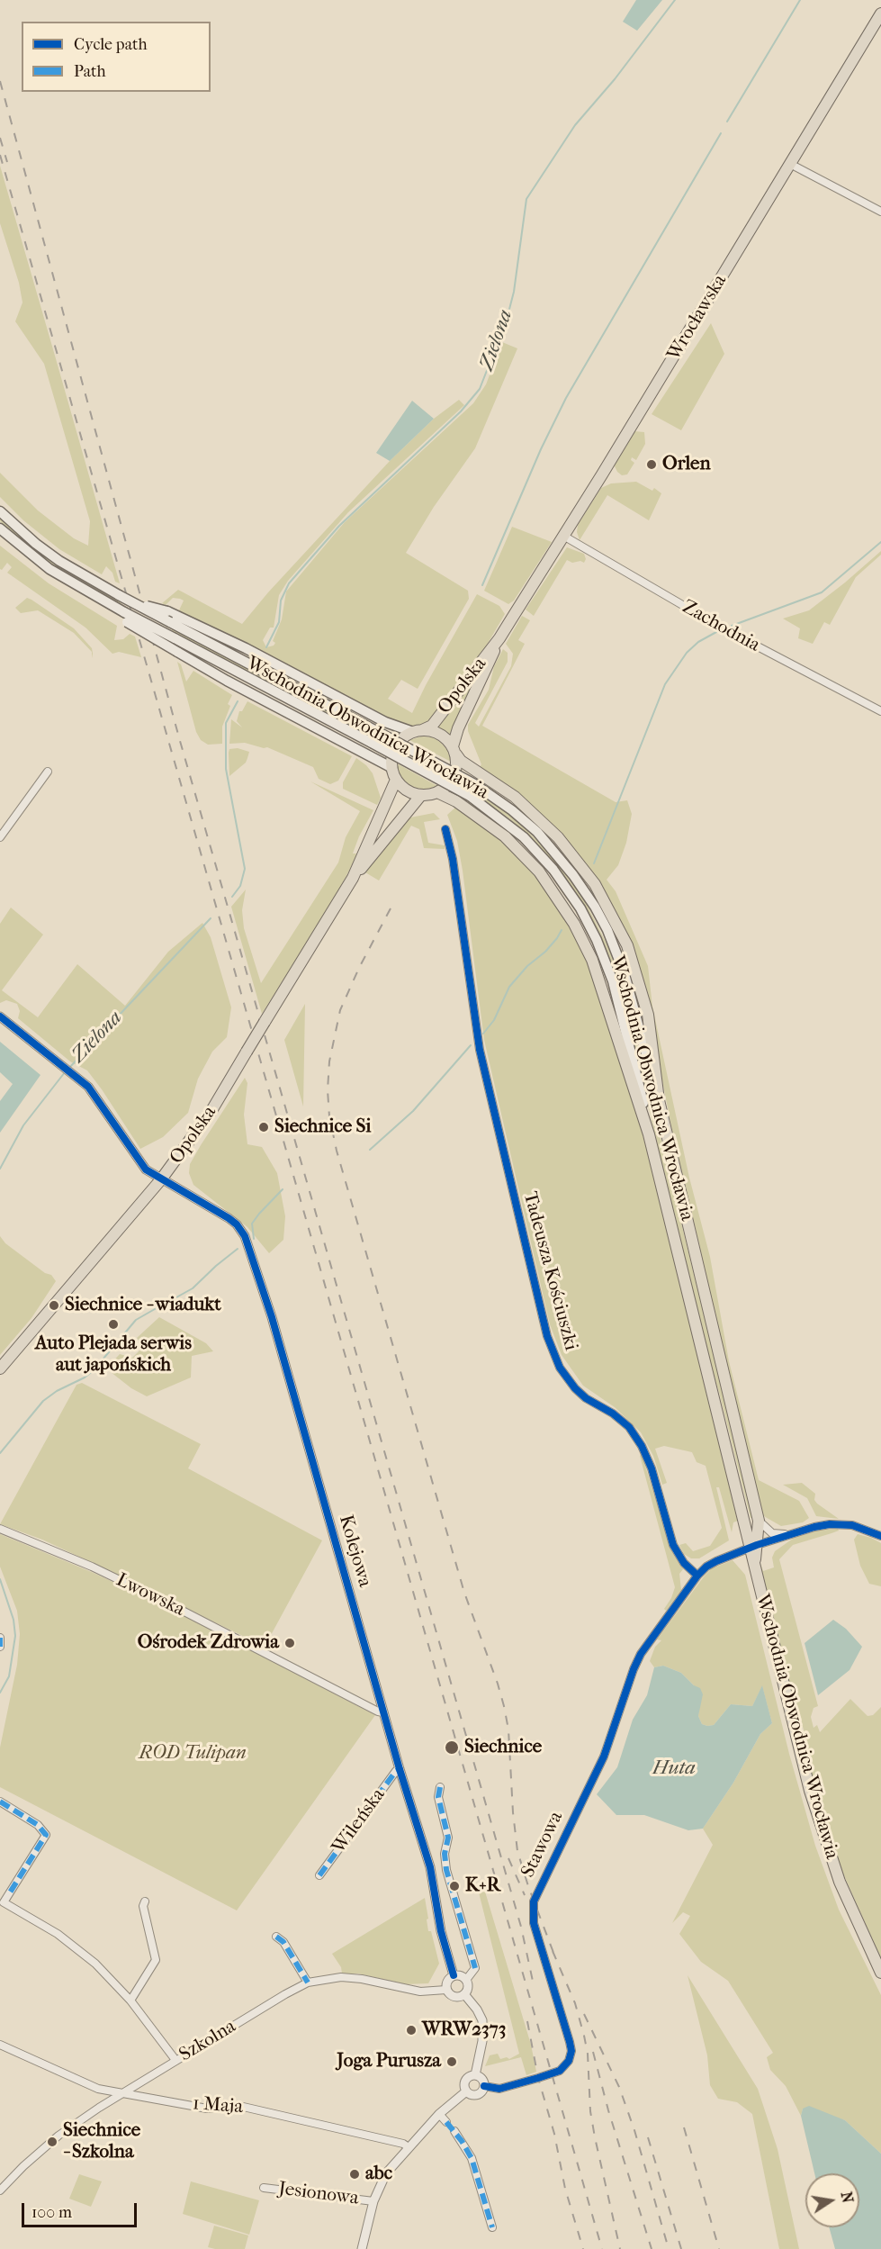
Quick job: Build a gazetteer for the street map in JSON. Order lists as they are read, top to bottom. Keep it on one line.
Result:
{"streets":{"main road":["Wrocławska","Opolska","Wschodnia Obwodnica Wrocławia"],"street":["Zachodnia","Tadeusza Kościuszki","Kolejowa","Lwowska","Wileńska","Stawowa","Szkolna","1 Maja","Jesionowa"]},"crossings":[["Wrocławska","Zachodnia"],["Wrocławska","Opolska"],["Opolska","Kolejowa"],["Tadeusza Kościuszki","Stawowa"],["Kolejowa","Lwowska"],["Kolejowa","Wileńska"],["Kolejowa","Szkolna"],["Szkolna","1 Maja"]],"water":["Zielona","Huta"],"parks":["ROD Tulipan"],"places":["Orlen","Siechnice Si","Siechnice - wiadukt","Auto Plejada serwis aut japońskich","Ośrodek Zdrowia","Siechnice","K+R","WRW2373","Joga Purusza","Siechnice - Szkolna","abc"],"legend":["Cycle path","Path"],"scale_bar":"100 m","north":"right"}
